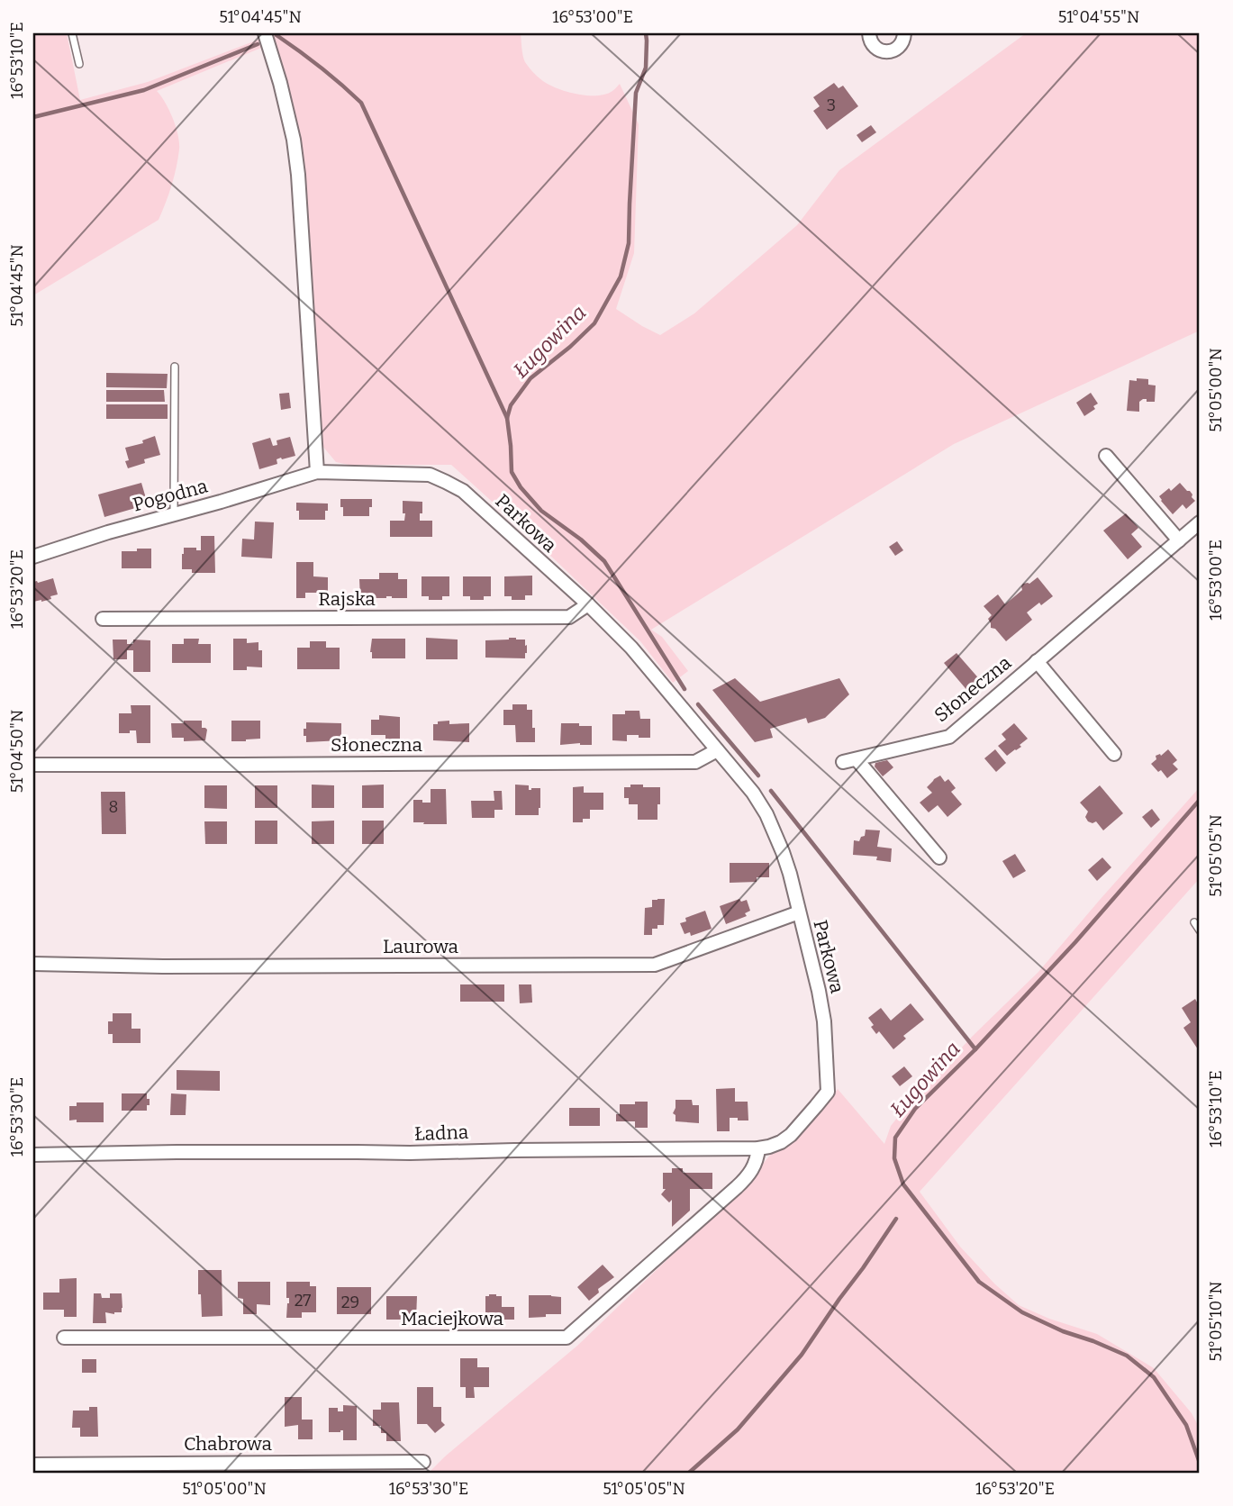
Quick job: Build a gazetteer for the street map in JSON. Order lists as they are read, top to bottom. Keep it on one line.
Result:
{"streets":{"street":["Pogodna","Parkowa","Rajska","Słoneczna","Laurowa","Ładna","Maciejkowa","Chabrowa"]},"crossings":[["Pogodna","Parkowa"],["Parkowa","Rajska"],["Parkowa","Słoneczna"],["Parkowa","Laurowa"],["Parkowa","Ładna"],["Ładna","Maciejkowa"]],"water":["Ługowina"],"house_numbers":["3","8","27","29"],"coordinates":["51°04'45\"N","16°53'00\"E","51°04'55\"N","16°53'10\"E","51°05'00\"N","16°53'20\"E","51°04'50\"N","51°05'05\"N","16°53'30\"E","51°05'10\"N"]}
